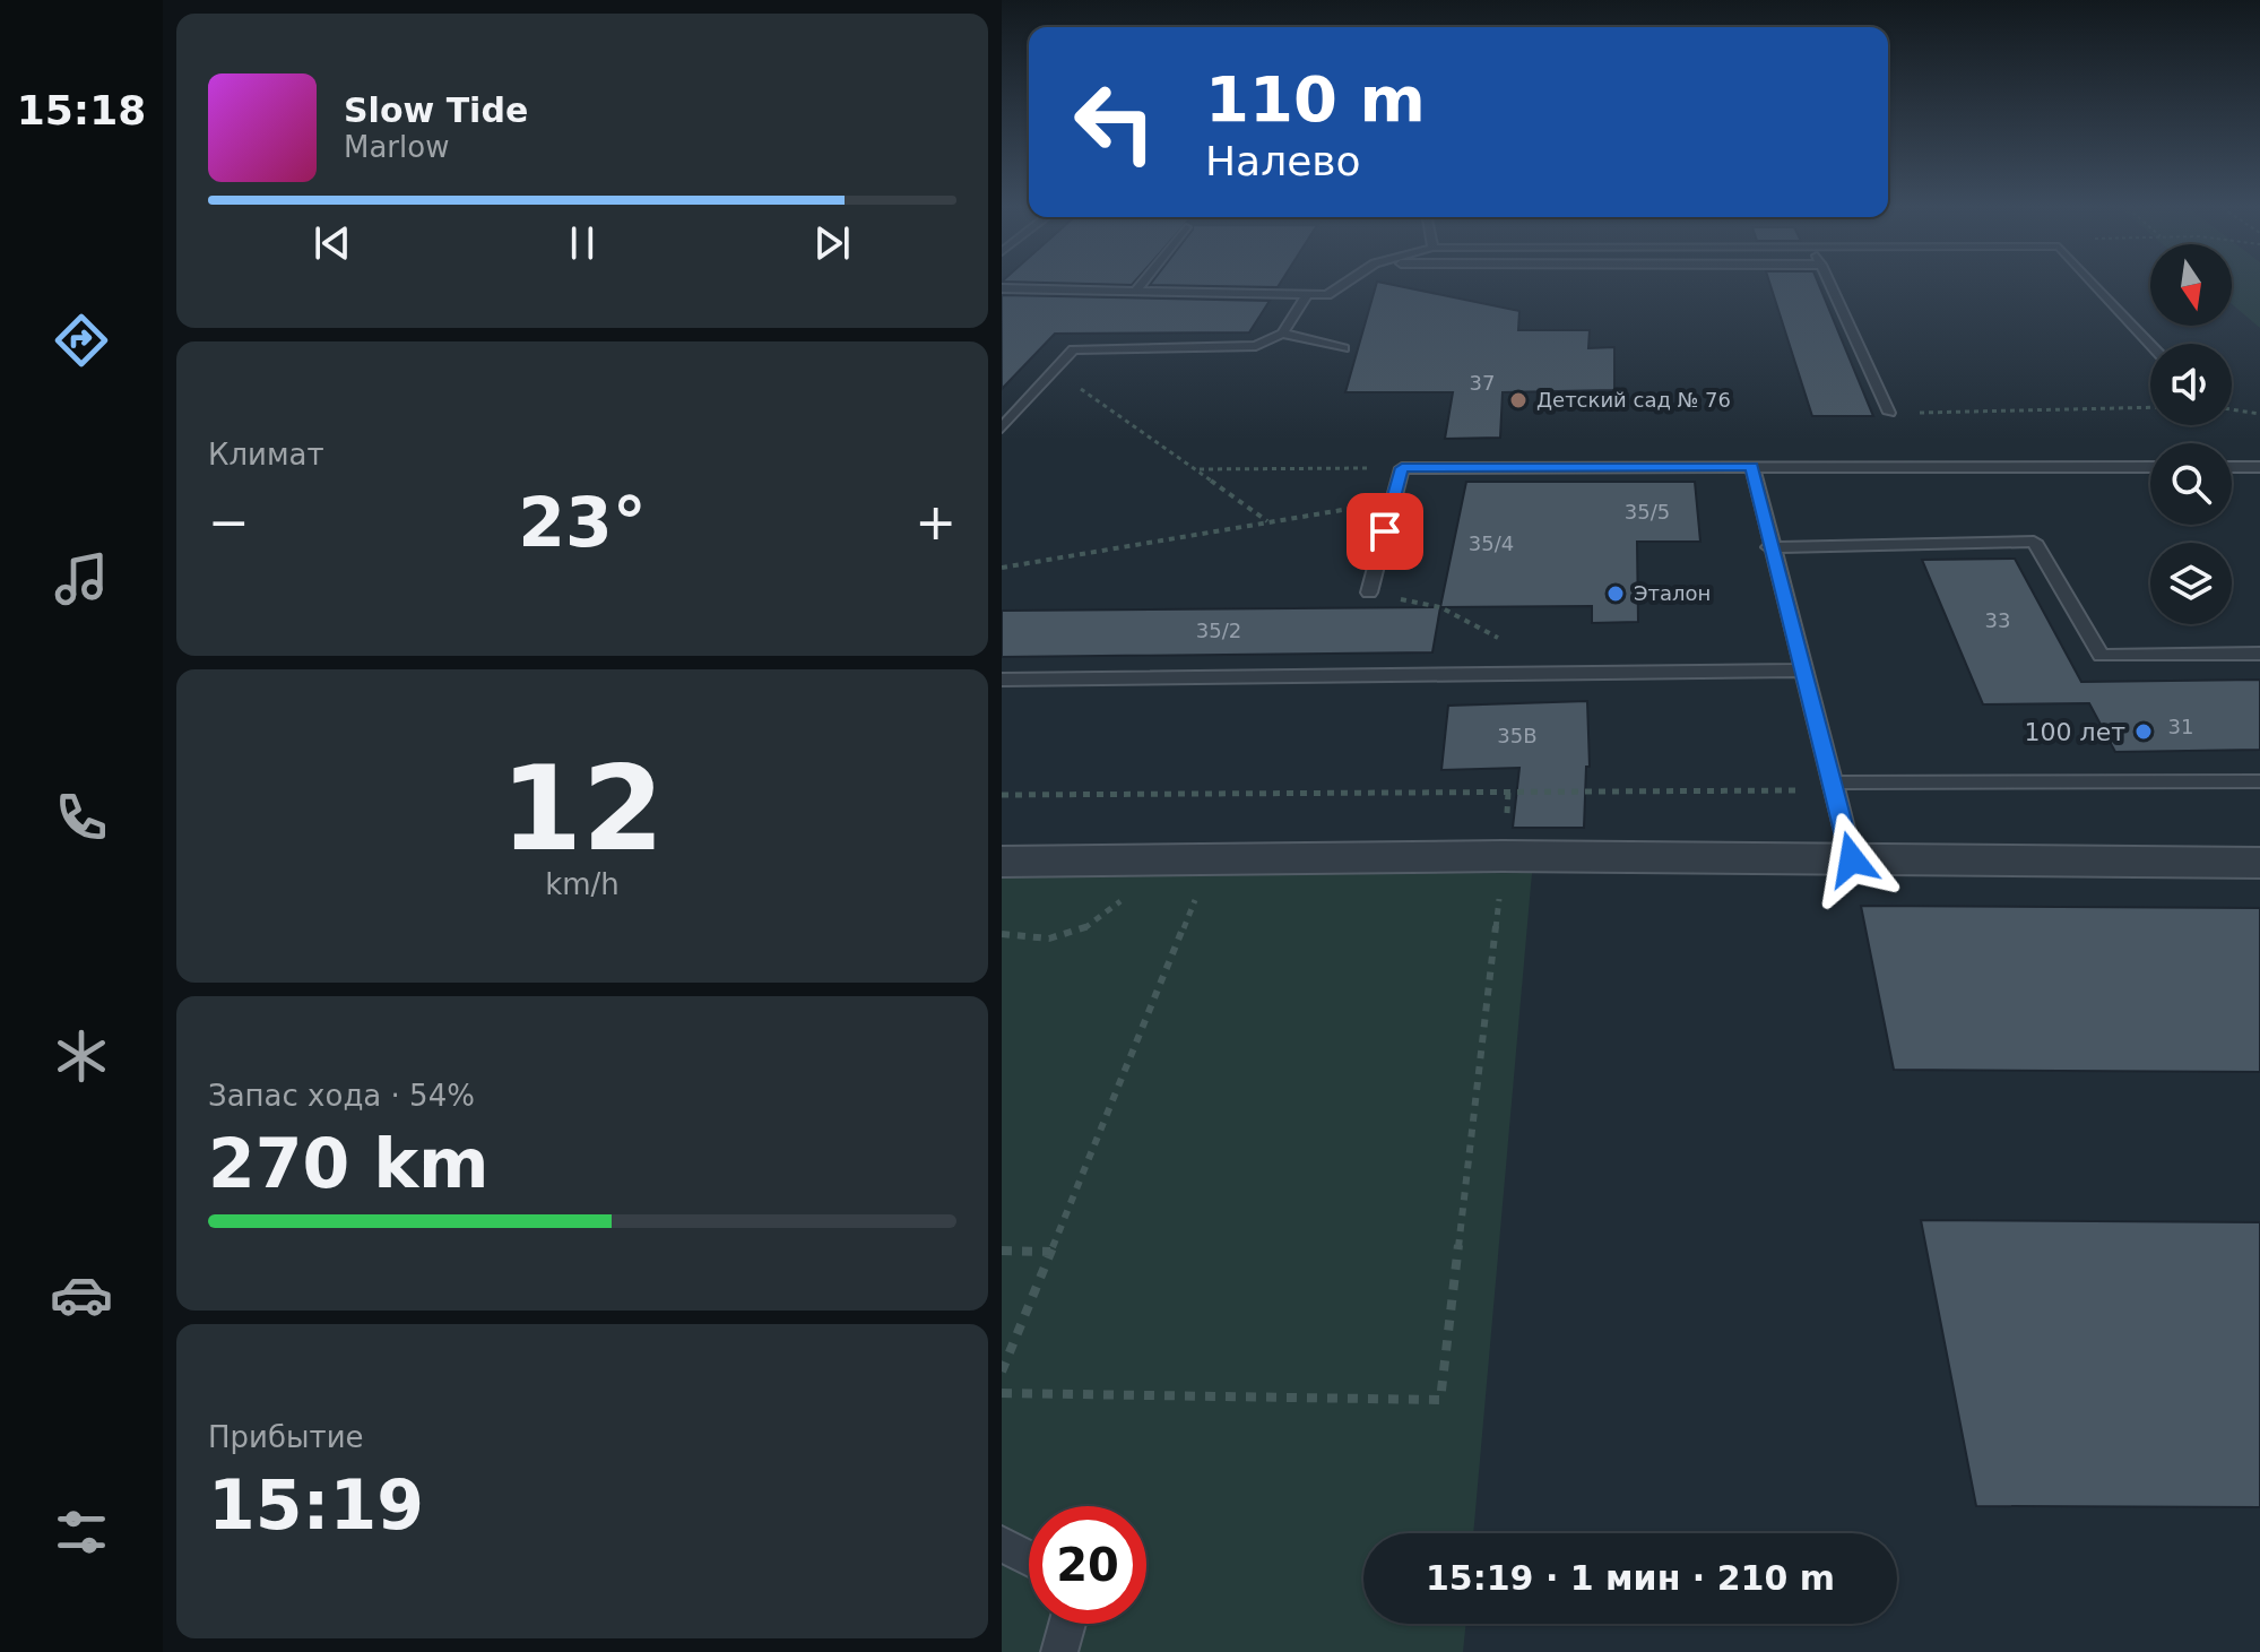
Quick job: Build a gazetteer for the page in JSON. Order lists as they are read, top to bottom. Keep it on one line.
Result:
{"places":["Детский сад № 76","Эталон","100 лет"],"house_numbers":["37","35/5","35/4","33","35/2","31","35В"],"north":"bottom","page":{"tabs":"15:18","turn":["110 m","Налево"],"song":["Slow Tide","Marlow"],"tile":["Климат",["12","km/h"],["Запас хода · 54%","270 km"],["Прибытие","15:19"]],"heat":["−","23°","+"],"limit":"20","trip":"15:19 · 1 мин · 210 m"}}
